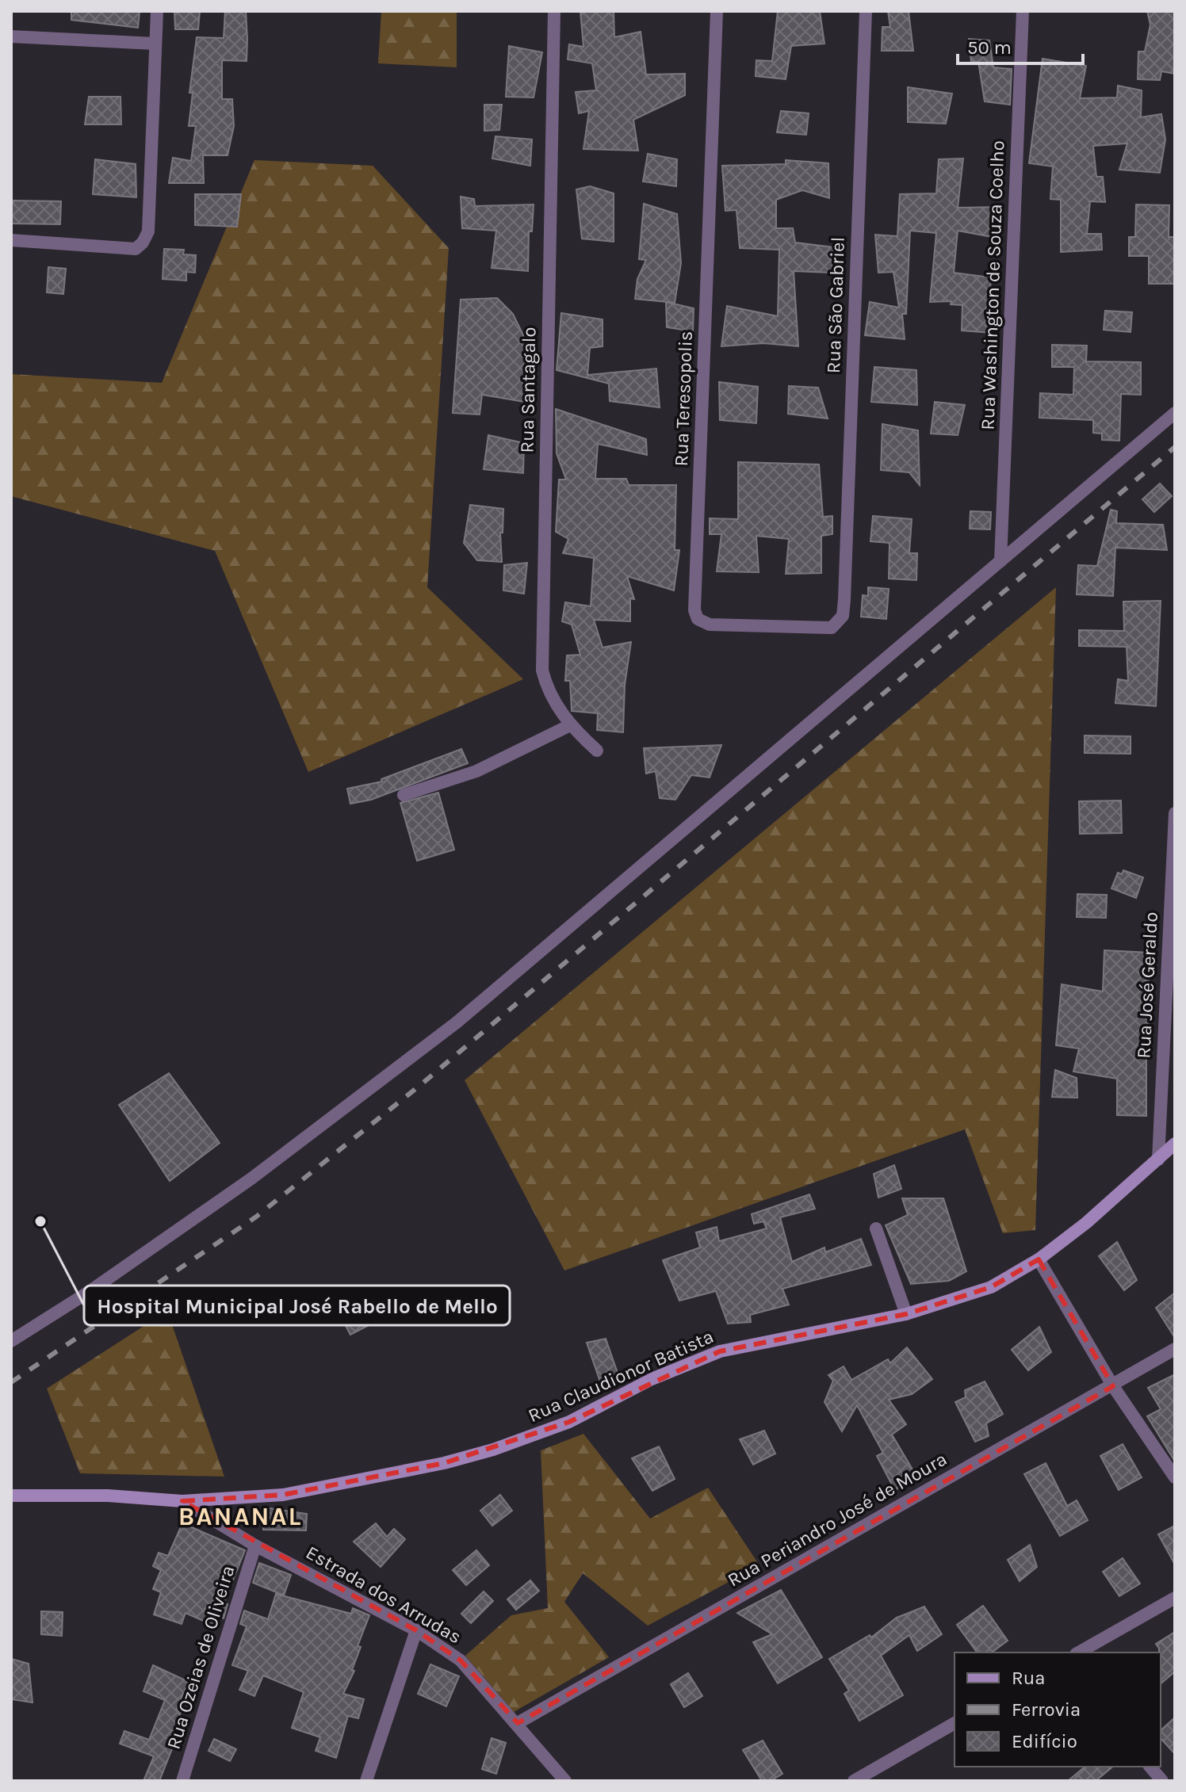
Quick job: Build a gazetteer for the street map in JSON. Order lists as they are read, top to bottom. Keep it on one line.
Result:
{"streets":{"main road":["Rua Claudionor Batista"],"street":["Rua Washington de Souza Coelho","Rua São Gabriel","Rua Santagalo","Rua Teresopolis","Rua José Geraldo","Rua Periandro José de Moura","Estrada dos Arrudas","Rua Ozeias de Oliveira"]},"crossings":[["Rua São Gabriel","Rua Teresopolis"],["Rua José Geraldo","Rua Claudionor Batista"],["Rua Claudionor Batista","Estrada dos Arrudas"],["Rua Periandro José de Moura","Estrada dos Arrudas"],["Estrada dos Arrudas","Rua Ozeias de Oliveira"]],"districts":["BANANAL"],"places":["Hospital Municipal José Rabello de Mello"],"legend":["Rua","Ferrovia","Edifício"],"scale_bar":"50 m"}
